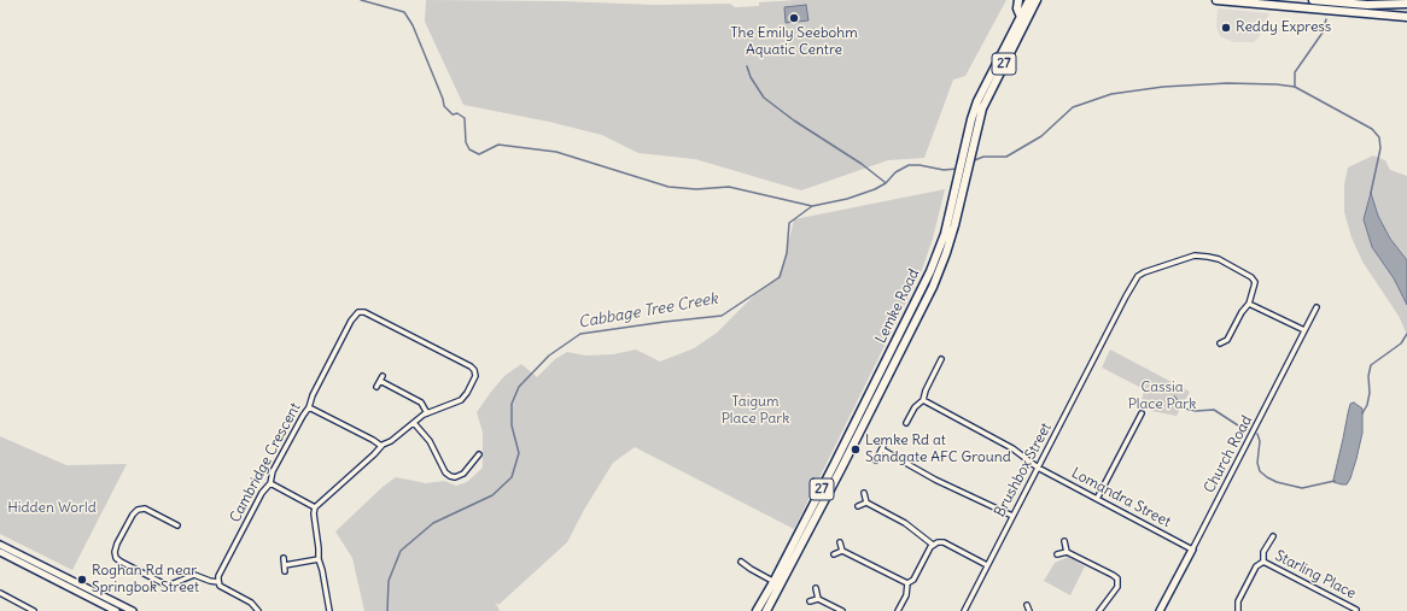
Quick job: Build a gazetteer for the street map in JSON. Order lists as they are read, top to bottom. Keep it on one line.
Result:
{"streets":{"main road":["27","Lemke Road","Church Road"],"street":["Cambridge Crescent","Brushbox Street","Lomandra Street","Starling Place"]},"crossings":[["Church Road","Lomandra Street"],["Brushbox Street","Lomandra Street"]],"water":["Cabbage Tree Creek"],"parks":["Cassia Place Park","Taigum Place Park","Hidden World"],"places":["The Emily Seebohm Aquatic Centre","Reddy Express","Lemke Rd at Sandgate AFC Ground","Roghan Rd near Springbok Street"]}
